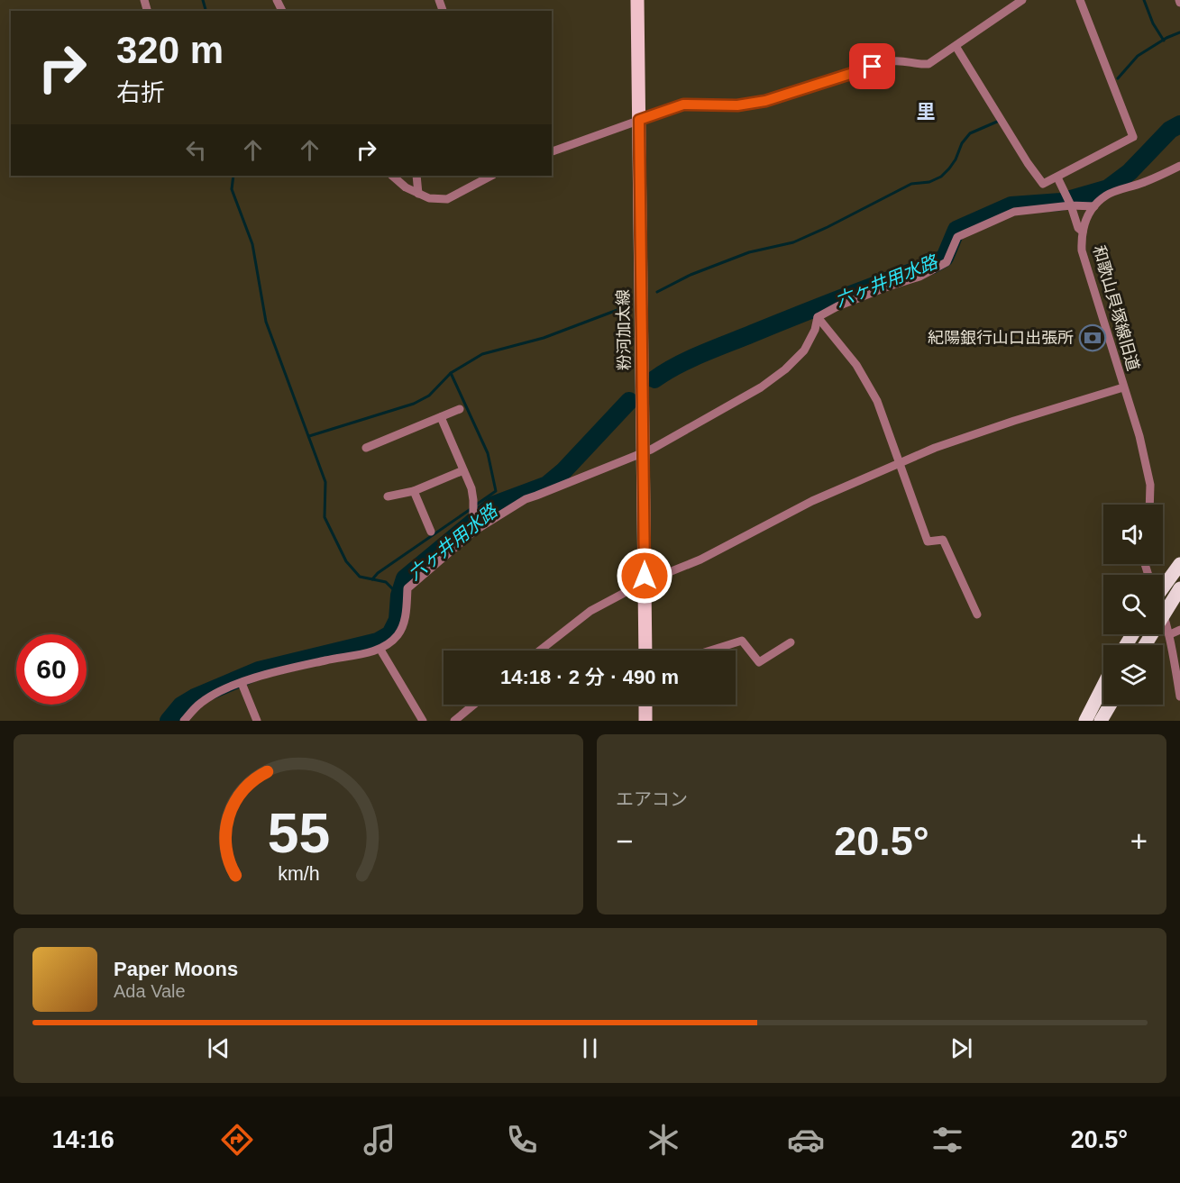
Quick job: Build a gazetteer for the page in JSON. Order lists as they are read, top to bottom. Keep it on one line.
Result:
{"streets":{"main road":["粉河加太線"],"street":["和歌山貝塚線旧道"]},"districts":["里"],"water":["六ヶ井用水路"],"places":{"bank":["紀陽銀行山口出張所"]},"page":{"turn":["320 m","右折"],"limit":"60","trip":"14:18 · 2 分 · 490 m","tile":"エアコン","heat":["−","20.5°","+"],"song":["Paper Moons","Ada Vale"],"tabs":["14:16","20.5°"],"gauge":["55","km/h"]}}
